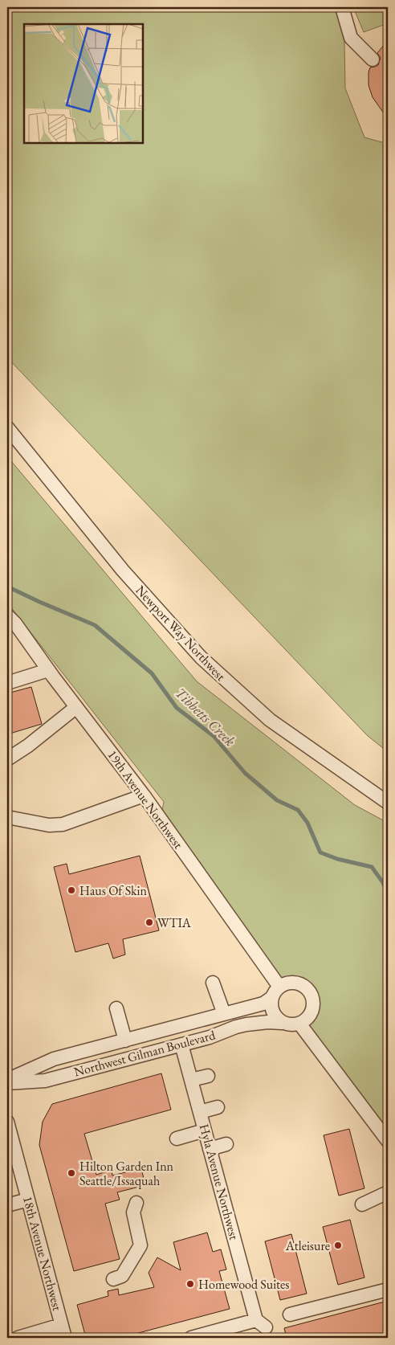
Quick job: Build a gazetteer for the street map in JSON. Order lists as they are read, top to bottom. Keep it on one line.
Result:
{"streets":{"street":["Newport Way Northwest","19th Avenue Northwest","Northwest Gilman Boulevard","Hyla Avenue Northwest","18th Avenue Northwest"]},"crossings":[["19th Avenue Northwest","Northwest Gilman Boulevard"],["Northwest Gilman Boulevard","Hyla Avenue Northwest"]],"water":["Tibbetts Creek"],"places":["Haus Of Skin","WTIA","Hilton Garden Inn Seattle/Issaquah","Atleisure","Homewood Suites"]}
